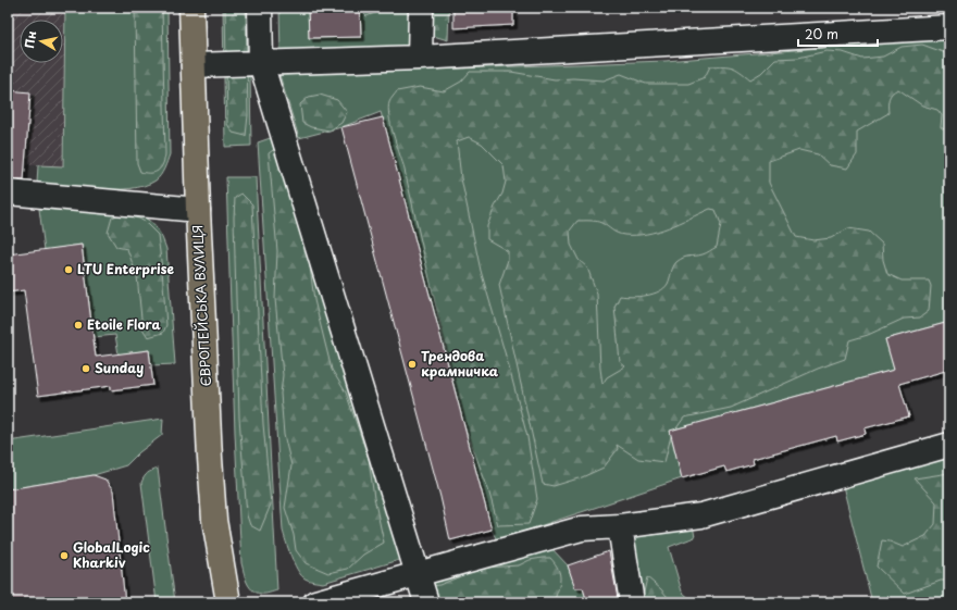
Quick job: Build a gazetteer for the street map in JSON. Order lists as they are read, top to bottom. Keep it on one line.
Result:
{"streets":{"main road":["ЄВРОПЕЙСЬКА ВУЛИЦЯ"]},"places":["LTU Enterprise","Etoile Flora","Трендова крамничка","Sunday","GlobalLogic Kharkiv"],"scale_bar":"20 m","north":"left"}
